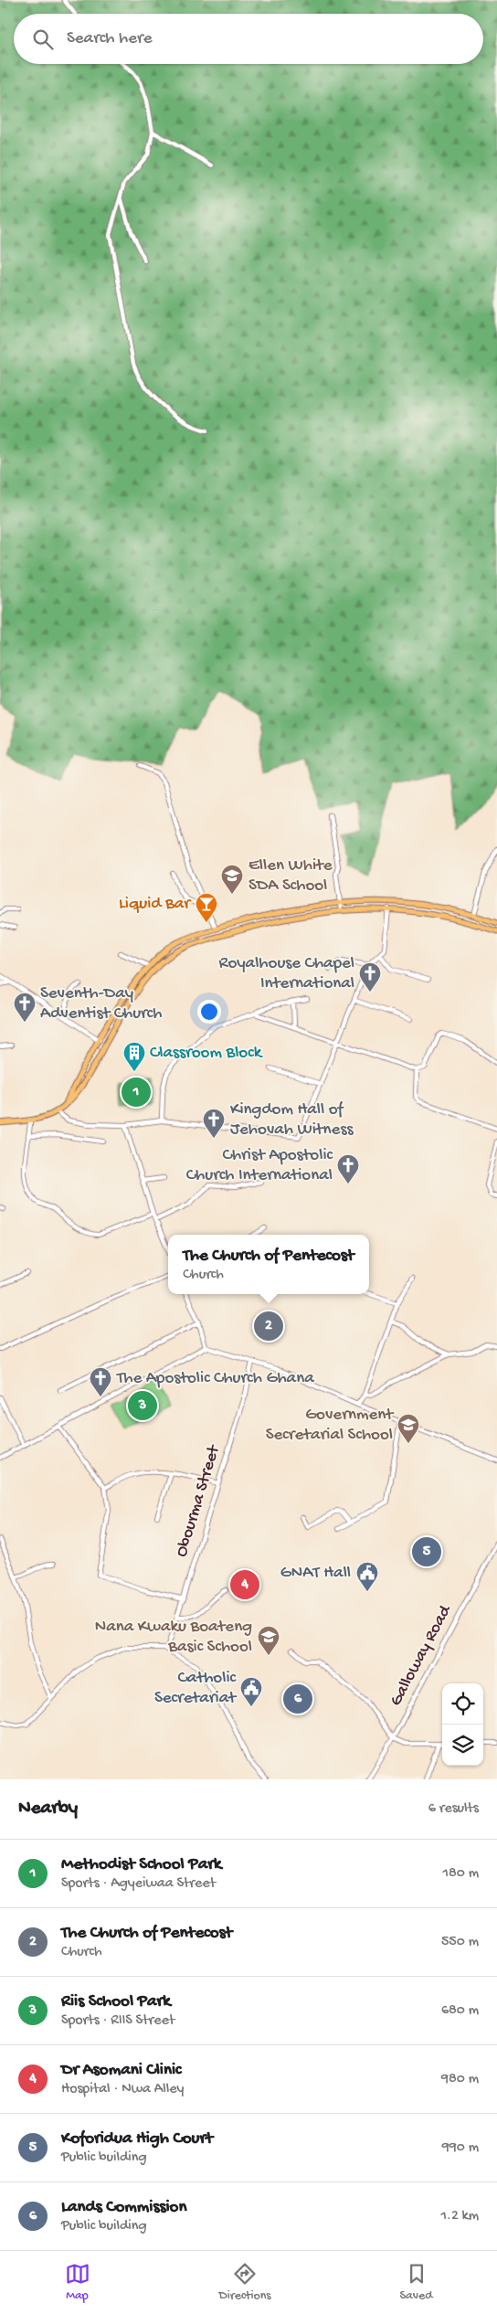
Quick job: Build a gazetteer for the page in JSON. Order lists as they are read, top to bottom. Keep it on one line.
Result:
{"streets":{"street":["Obourma Street","Galloway Road"]},"places":{"school or university":["Ellen White SDA School","Government Secretarial School","Nana Kwaku Boateng Basic School"],"bar":["Liquid Bar"],"church":["Royalhouse Chapel International","Seventh-Day Adventist Church","Kingdom Hall of Jehovah Witness","Christ Apostolic Church International","The Apostolic Church Ghana"],"building":["Classroom Block"],"public building":["GNAT Hall","Catholic Secretariat"]},"page":{"search":"Search here","pins":["1","2","3","5","4","6"],"popup":["The Church of Pentecost","Church"],"heading":["Nearby","6 results"],"list":[{"mark":"1","name":"Methodist School Park","note":"Sports · Agyeiwaa Street","value":"180 m"},{"mark":"2","name":"The Church of Pentecost","note":"Church","value":"550 m"},{"mark":"3","name":"Riis School Park","note":"Sports · RIIS Street","value":"680 m"},{"mark":"4","name":"Dr Asomani Clinic","note":"Hospital · Nwa Alley","value":"980 m"},{"mark":"5","name":"Koforidua High Court","note":"Public building","value":"990 m"},{"mark":"6","name":"Lands Commission","note":"Public building","value":"1.2 km"}],"nav":["Map","Directions","Saved"]}}
